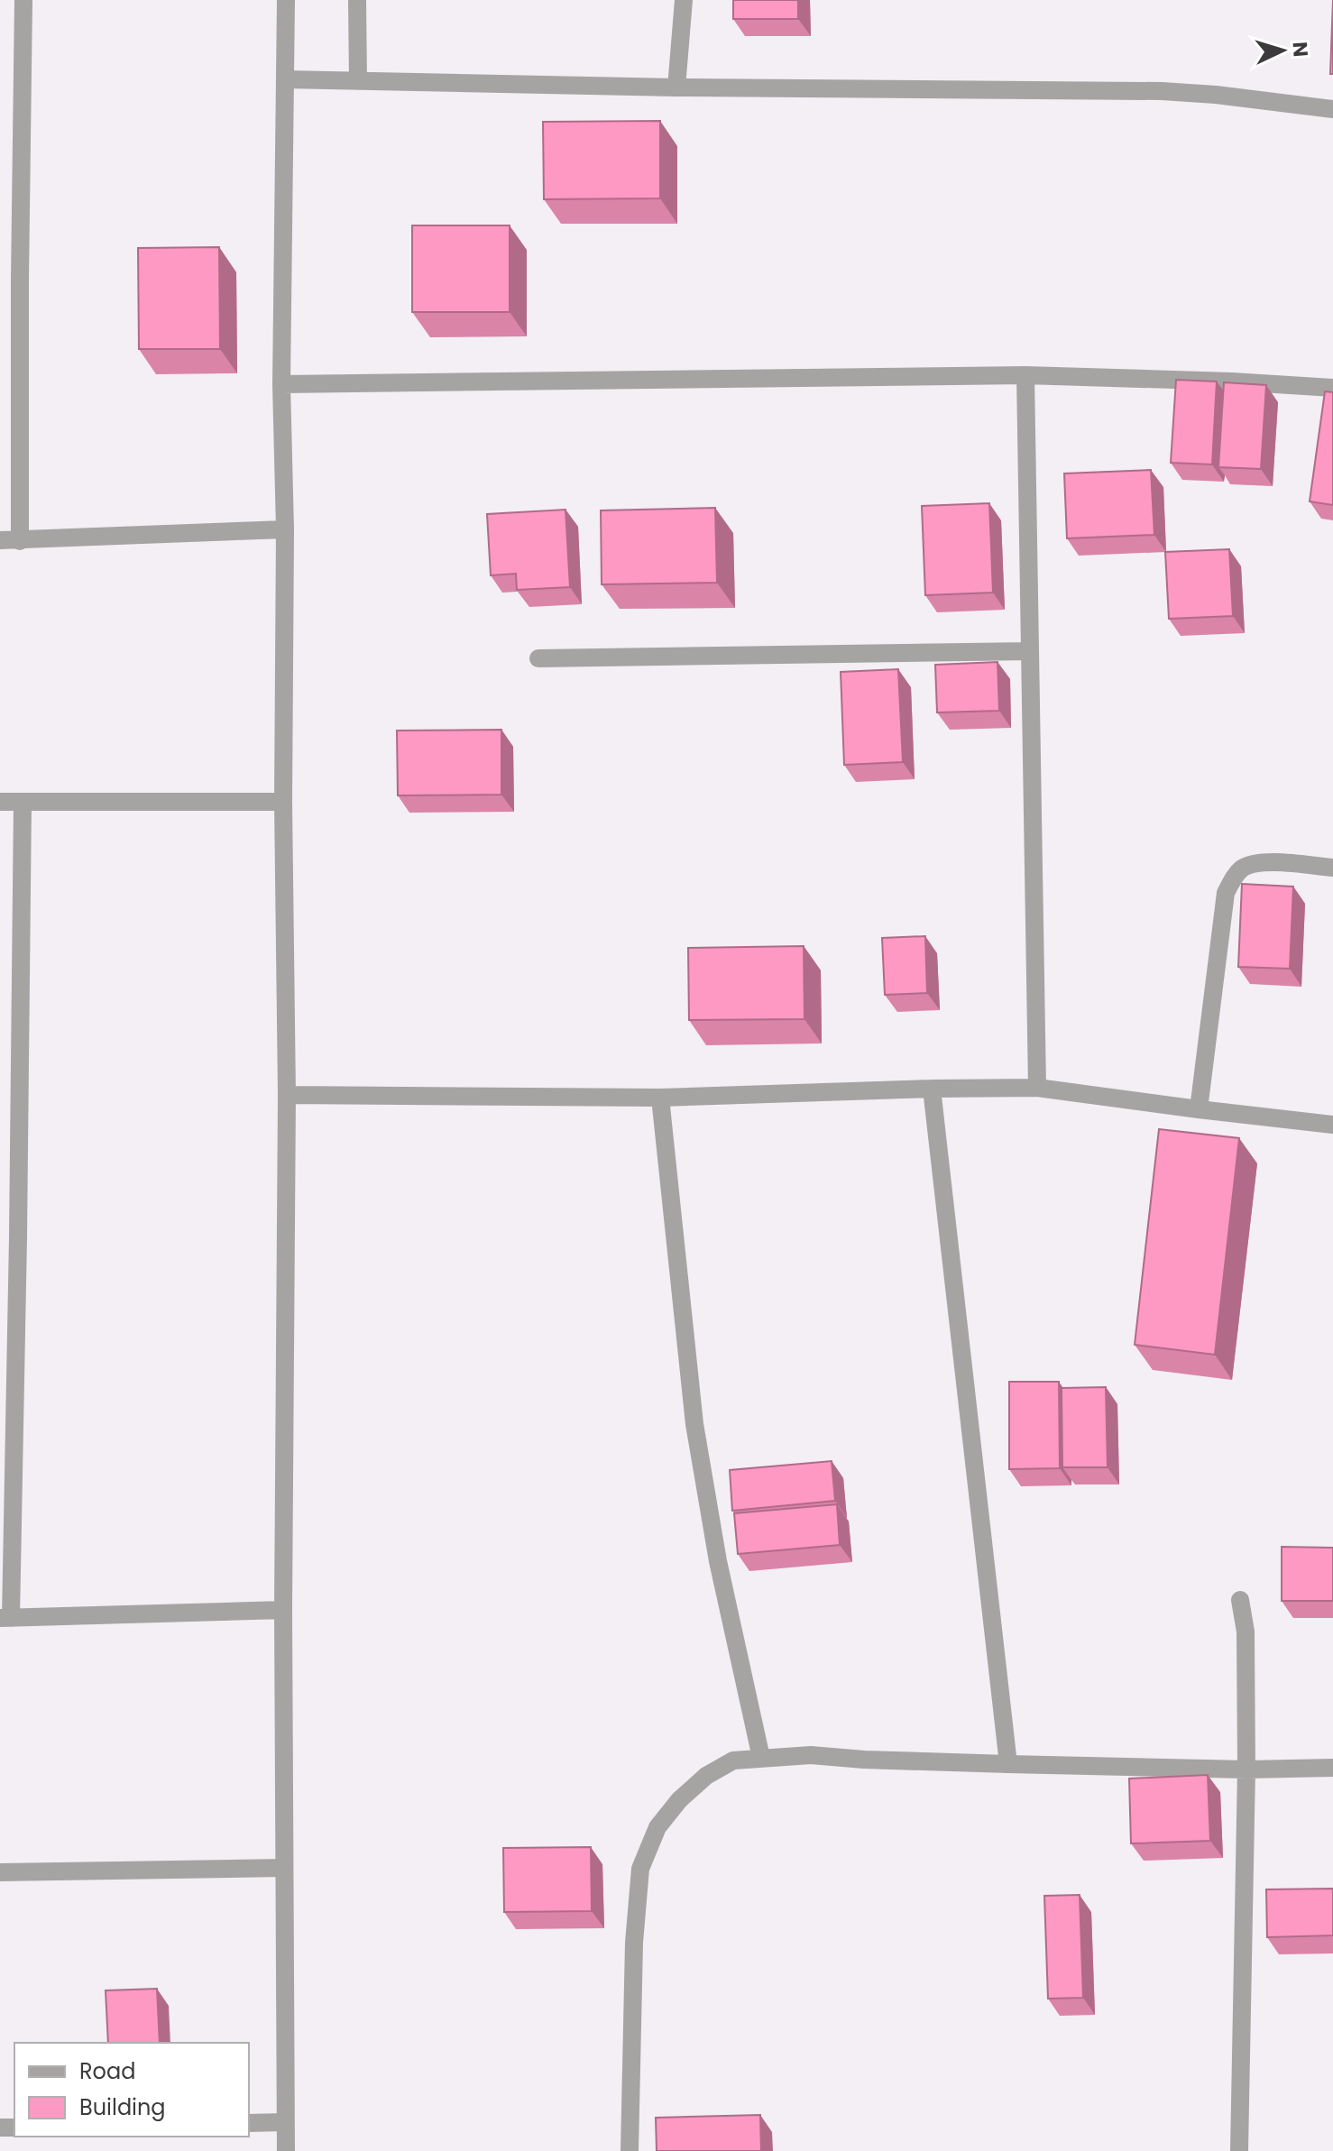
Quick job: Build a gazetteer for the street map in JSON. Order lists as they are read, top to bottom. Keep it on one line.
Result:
{"legend":["Road","Building"],"north":"right"}
